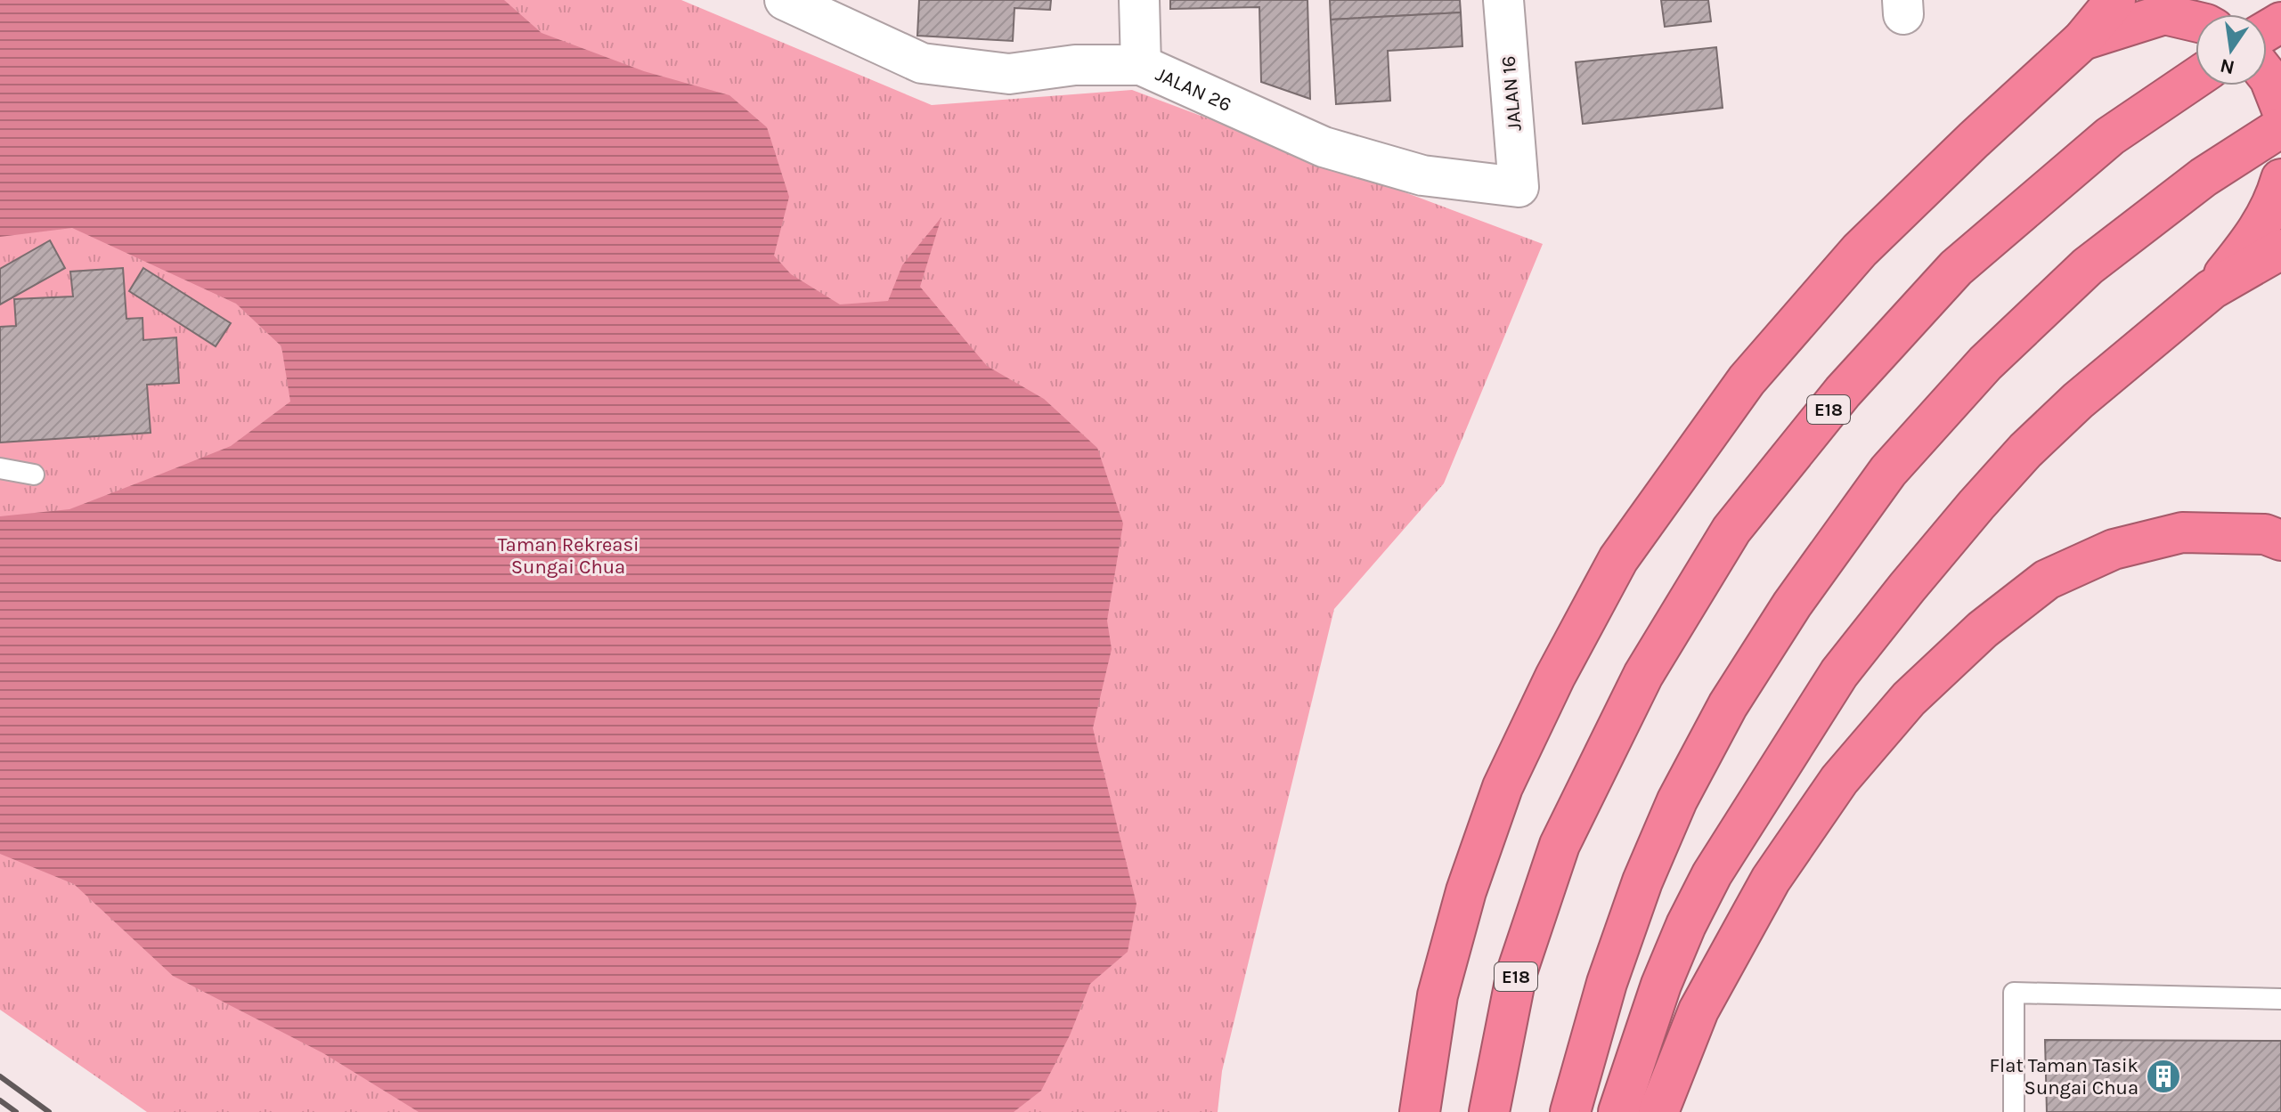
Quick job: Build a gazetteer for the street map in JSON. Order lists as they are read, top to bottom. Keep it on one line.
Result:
{"streets":{"highway":["E18"],"street":["JALAN 26","JALAN 16"]},"crossings":[["JALAN 26","JALAN 16"]],"parks":["Taman Rekreasi Sungai Chua"],"places":{"building":["Flat Taman Tasik Sungai Chua"]},"north":"bottom"}
